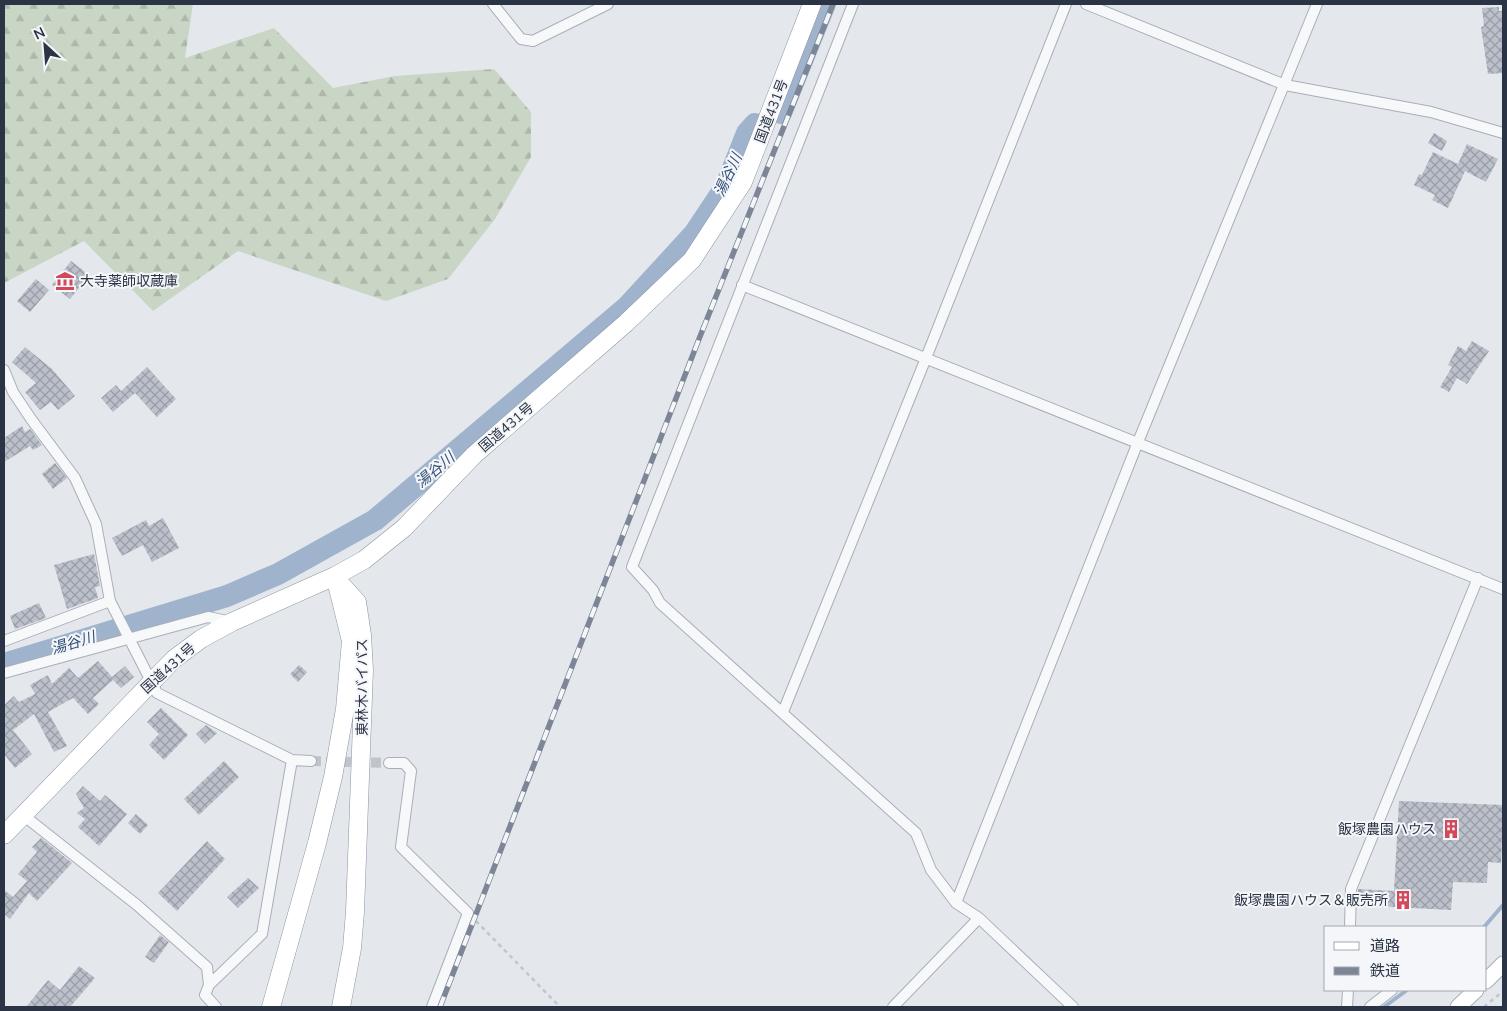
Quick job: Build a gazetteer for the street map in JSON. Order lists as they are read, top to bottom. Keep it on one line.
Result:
{"streets":{"highway":["国道431号","東林木バイパス"]},"crossings":[["国道431号","東林木バイパス"]],"water":["湯谷川"],"places":{"museum":["大寺薬師収蔵庫"],"building":["飯塚農園ハウス","飯塚農園ハウス＆販売所"]},"legend":["道路","鉄道"],"north":"top left"}
